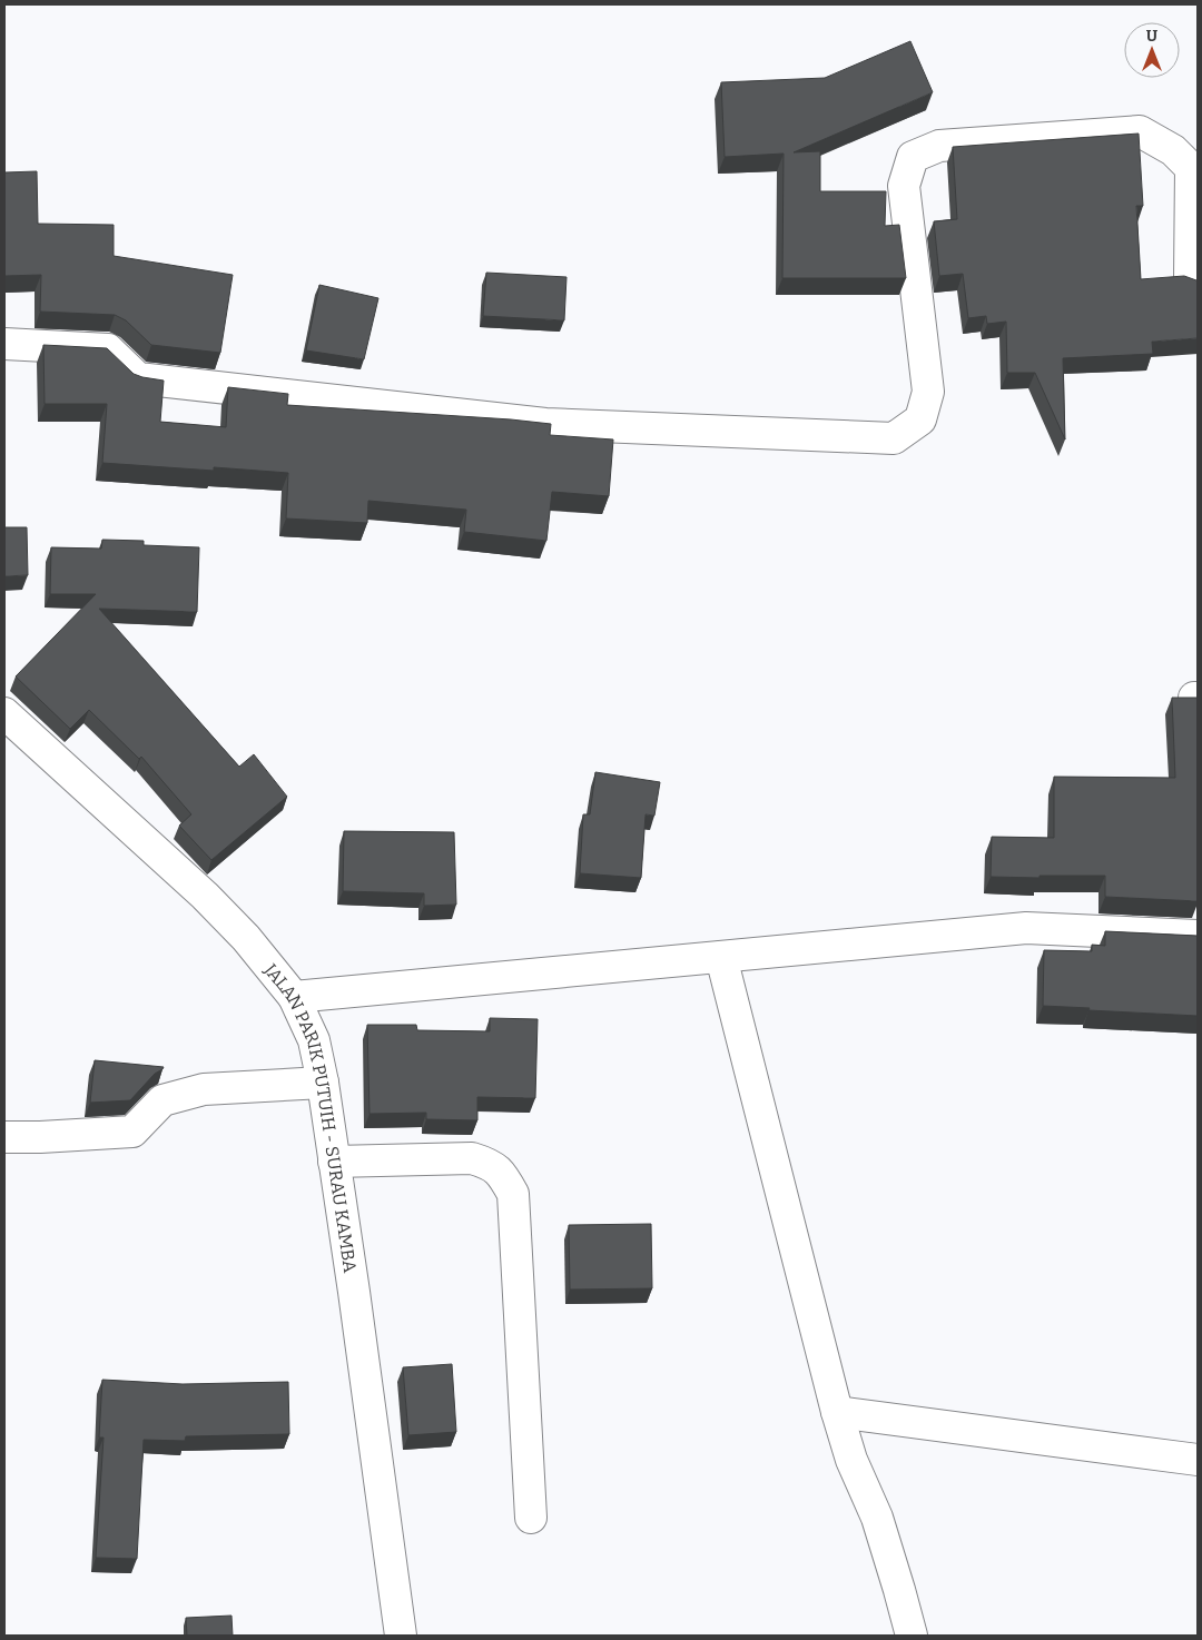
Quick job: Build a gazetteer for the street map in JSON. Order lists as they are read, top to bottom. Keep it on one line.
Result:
{"streets":{"street":["JALAN PARIK PUTUIH - SURAU KAMBA"]},"north":"top"}
